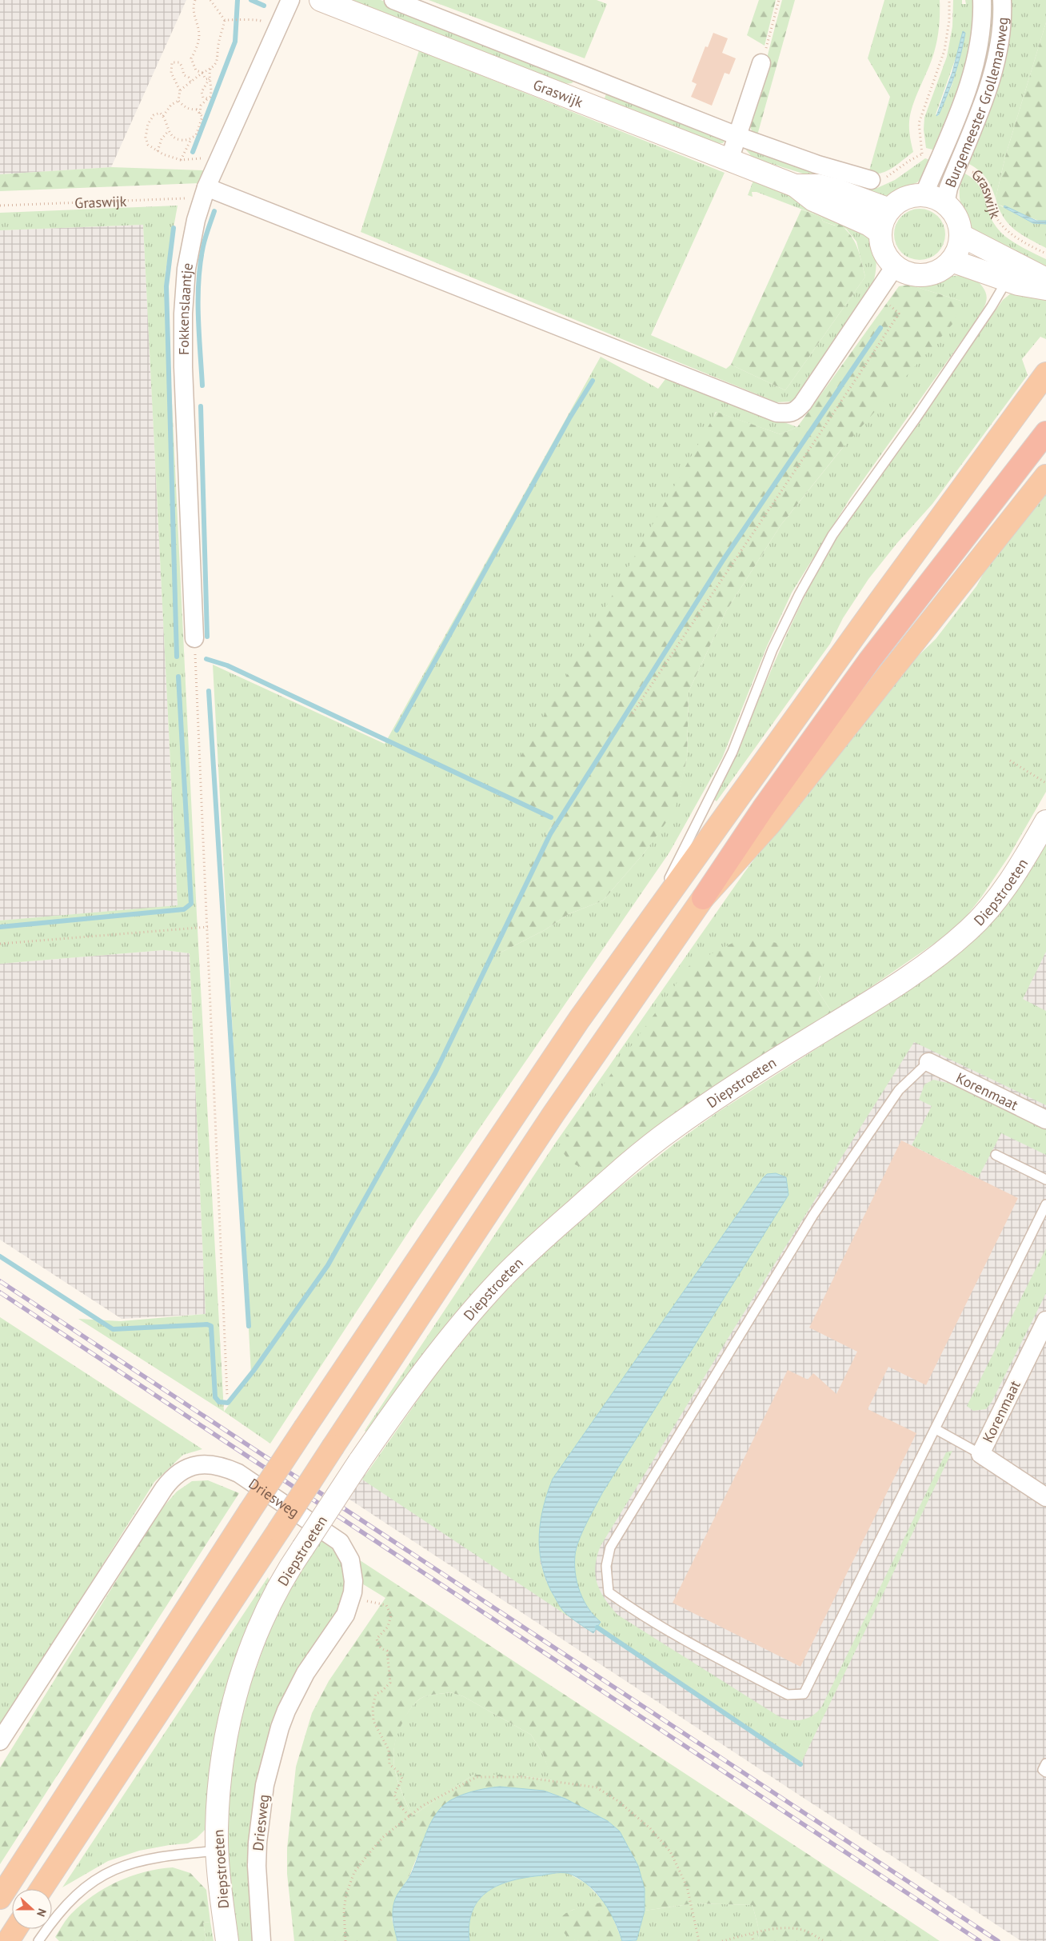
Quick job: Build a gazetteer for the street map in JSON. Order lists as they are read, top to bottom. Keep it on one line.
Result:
{"streets":{"street":["Graswijk","Burgemeester Grollemanweg","Fokkenslaantje","Diepstroeten","Korenmaat","Driesweg"]},"crossings":[["Graswijk","Burgemeester Grollemanweg"],["Graswijk","Fokkenslaantje"]],"north":"right"}
